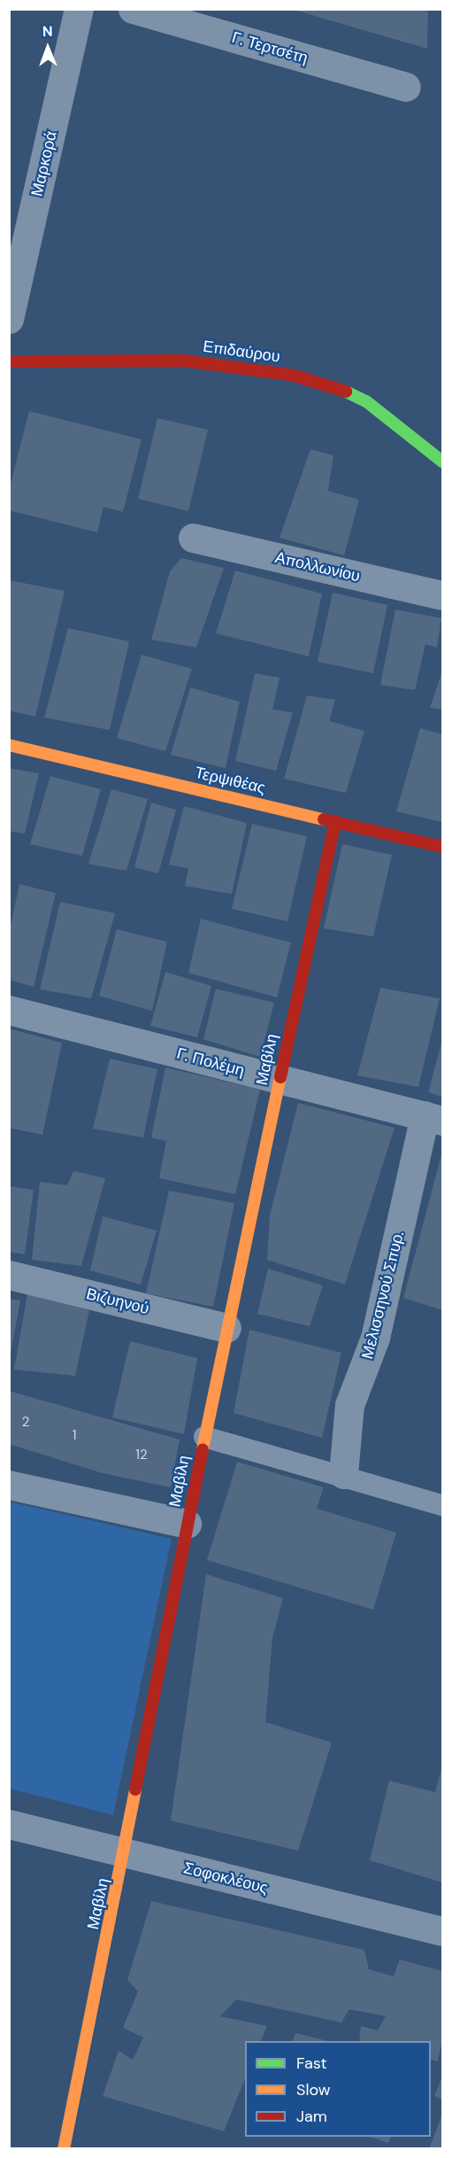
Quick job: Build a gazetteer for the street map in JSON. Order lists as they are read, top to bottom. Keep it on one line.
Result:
{"streets":{"street":["Γ. Τερτσέτη","Μαρκορά","Επιδαύρου","Απολλωνίου","Τερψιθέας","Μαβίλη","Γ. Πολέμη","Μελισσηνού Σπυρ.","Βιζυηνού","Σοφοκλέους"]},"crossings":[["Τερψιθέας","Μαβίλη"],["Μαβίλη","Γ. Πολέμη"],["Μαβίλη","Βιζυηνού"],["Μαβίλη","Σοφοκλέους"],["Γ. Πολέμη","Μελισσηνού Σπυρ."]],"house_numbers":["2","1","12"],"legend":["Fast","Slow","Jam"],"north":"top"}
